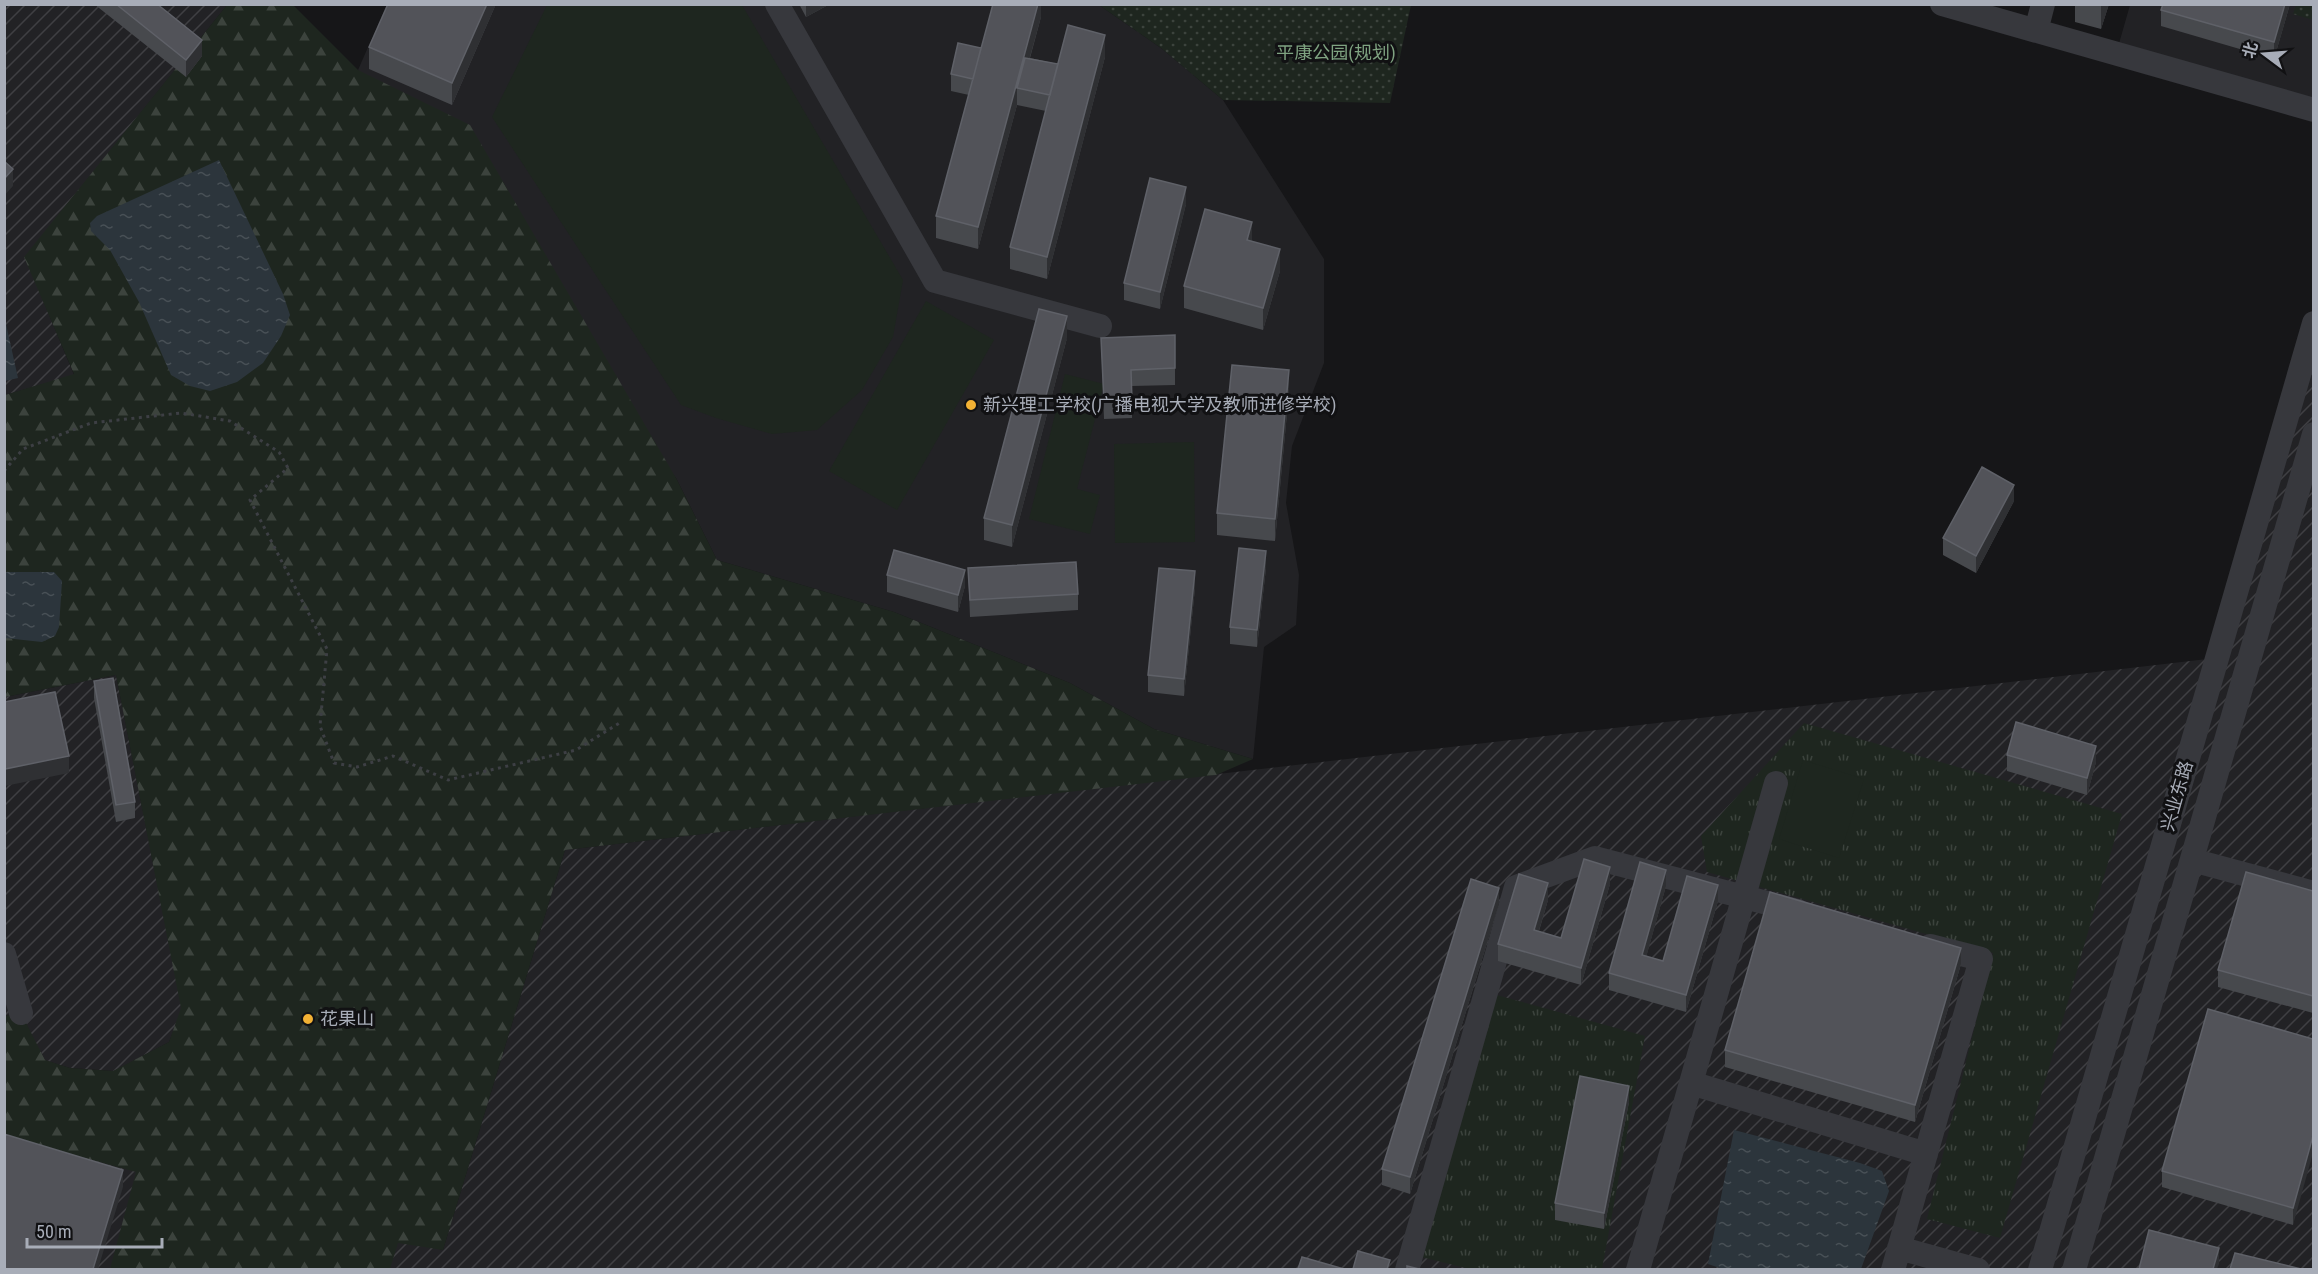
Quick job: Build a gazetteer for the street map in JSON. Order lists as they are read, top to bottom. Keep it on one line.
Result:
{"streets":{"street":["兴业东路"]},"parks":["平康公园(规划)"],"places":["新兴理工学校(广播电视大学及教师进修学校)","花果山"],"scale_bar":"50 m","north":"left"}
